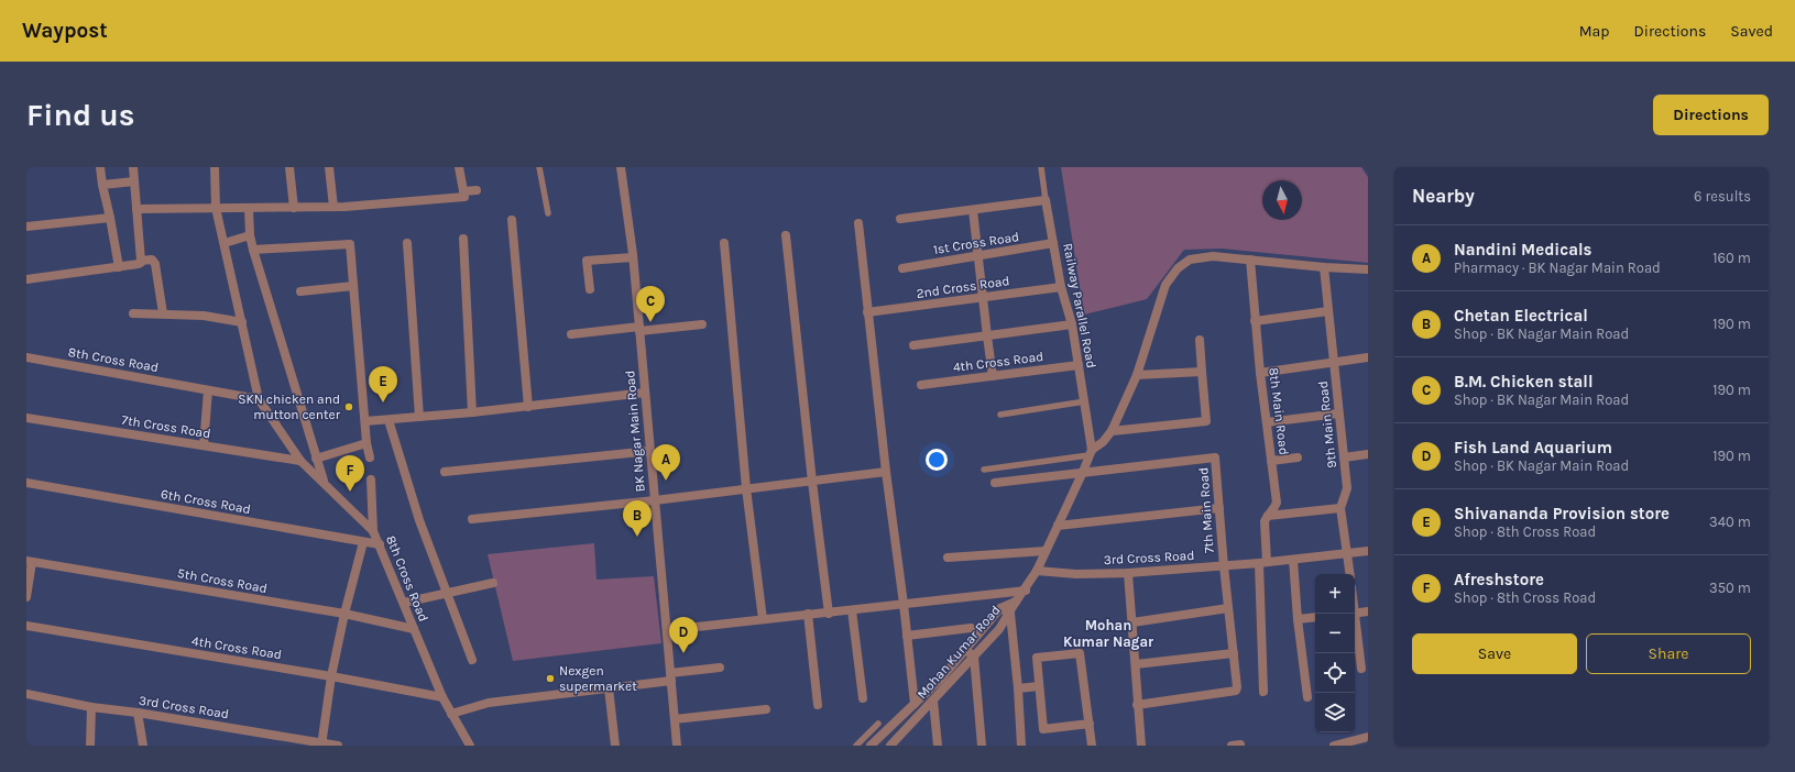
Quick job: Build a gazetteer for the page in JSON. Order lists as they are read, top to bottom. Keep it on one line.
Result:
{"streets":{"street":["1st Cross Road","2nd Cross Road","Railway Parallel Road","8th Cross Road","4th Cross Road","8th Main Road","9th Main Road","7th Cross Road","BK Nagar Main Road","6th Cross Road","7th Main Road","3rd Cross Road","5th Cross Road","Mohan Kumar Road"]},"crossings":[["1st Cross Road","Railway Parallel Road"],["2nd Cross Road","Railway Parallel Road"],["Railway Parallel Road","4th Cross Road"],["Railway Parallel Road","Mohan Kumar Road"],["8th Cross Road","4th Cross Road"],["8th Cross Road","7th Cross Road"],["8th Cross Road","6th Cross Road"],["8th Cross Road","5th Cross Road"],["8th Main Road","3rd Cross Road"],["9th Main Road","3rd Cross Road"],["7th Main Road","3rd Cross Road"],["7th Main Road","Mohan Kumar Road"],["3rd Cross Road","Mohan Kumar Road"]],"districts":["Mohan Kumar Nagar"],"places":["SKN chicken and mutton center","Nexgen supermarket"],"north":"bottom","page":{"header":"Waypost","nav":["Map","Directions","Saved"],"buttons":["Directions",["Save","Share"]],"title":"Find us","heading":["Nearby","6 results"],"list":[{"mark":"A","name":"Nandini Medicals","note":"Pharmacy · BK Nagar Main Road","value":"160 m"},{"mark":"B","name":"Chetan Electrical","note":"Shop · BK Nagar Main Road","value":"190 m"},{"mark":"C","name":"B.M. Chicken stall","note":"Shop · BK Nagar Main Road","value":"190 m"},{"mark":"D","name":"Fish Land Aquarium","note":"Shop · BK Nagar Main Road","value":"190 m"},{"mark":"E","name":"Shivananda Provision store","note":"Shop · 8th Cross Road","value":"340 m"},{"mark":"F","name":"Afreshstore","note":"Shop · 8th Cross Road","value":"350 m"}],"pins":["C","E","A","F","B","D"],"map_buttons":["+","−"]}}
